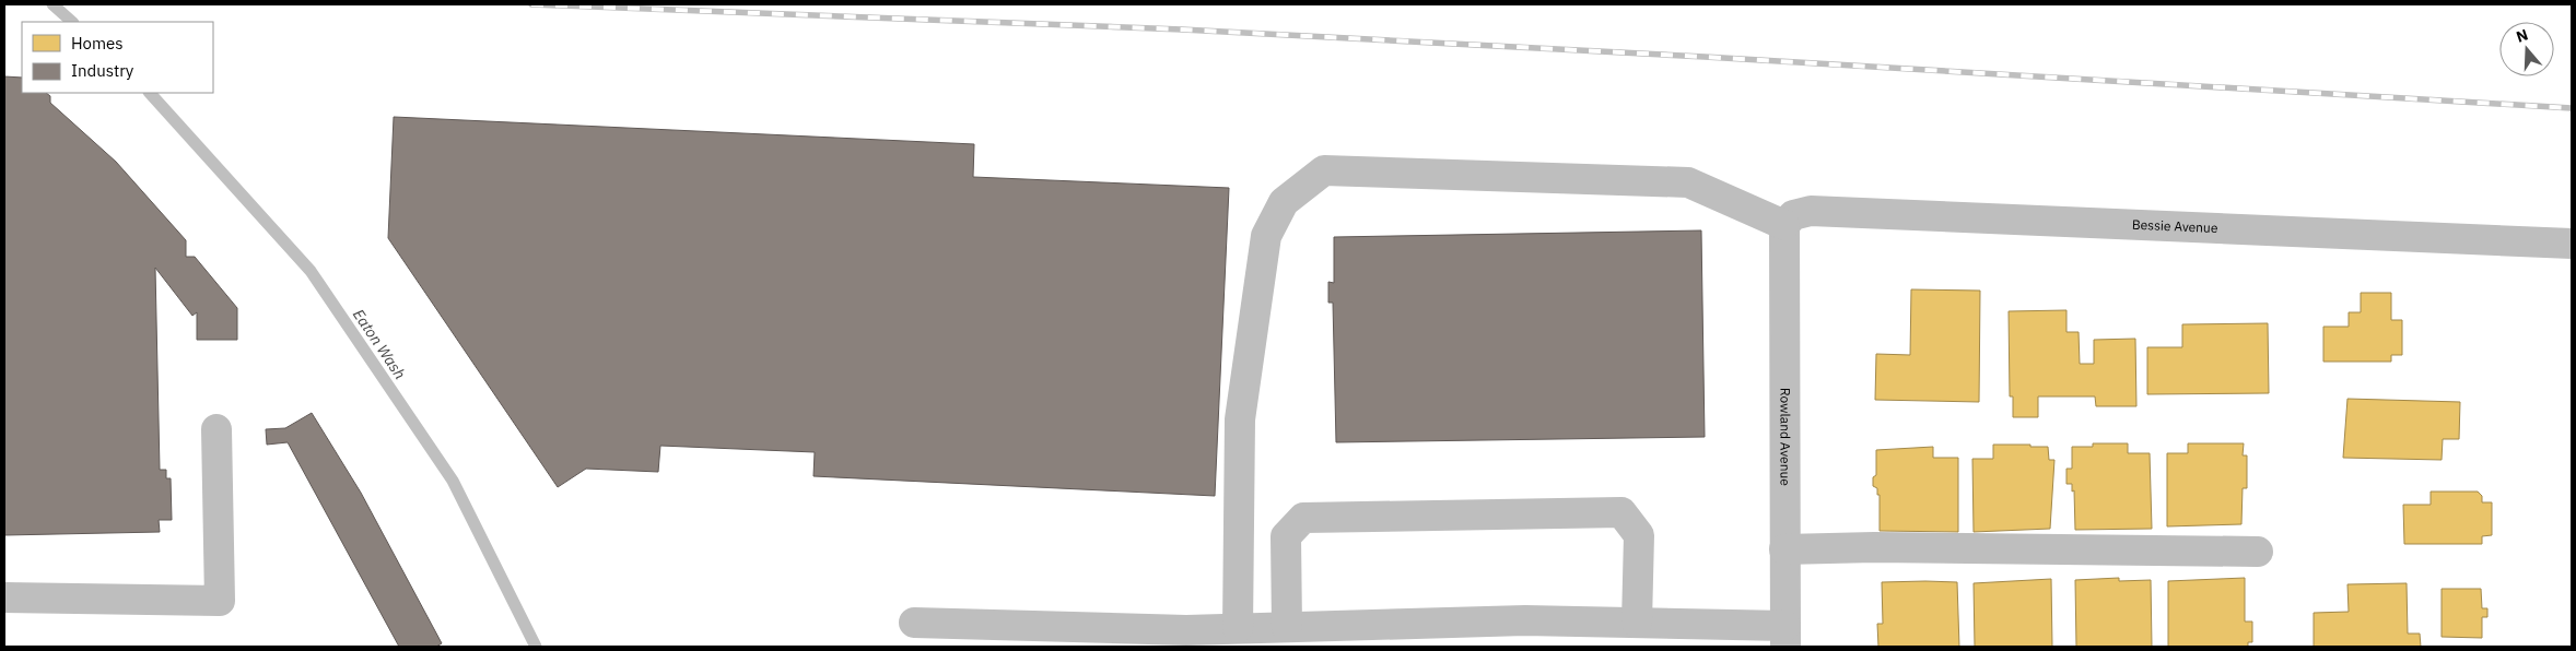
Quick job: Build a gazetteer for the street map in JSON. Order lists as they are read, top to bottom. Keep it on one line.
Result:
{"streets":{"street":["Bessie Avenue","Rowland Avenue"]},"crossings":[["Bessie Avenue","Rowland Avenue"]],"water":["Eaton Wash"],"legend":["Homes","Industry"],"north":"top"}
